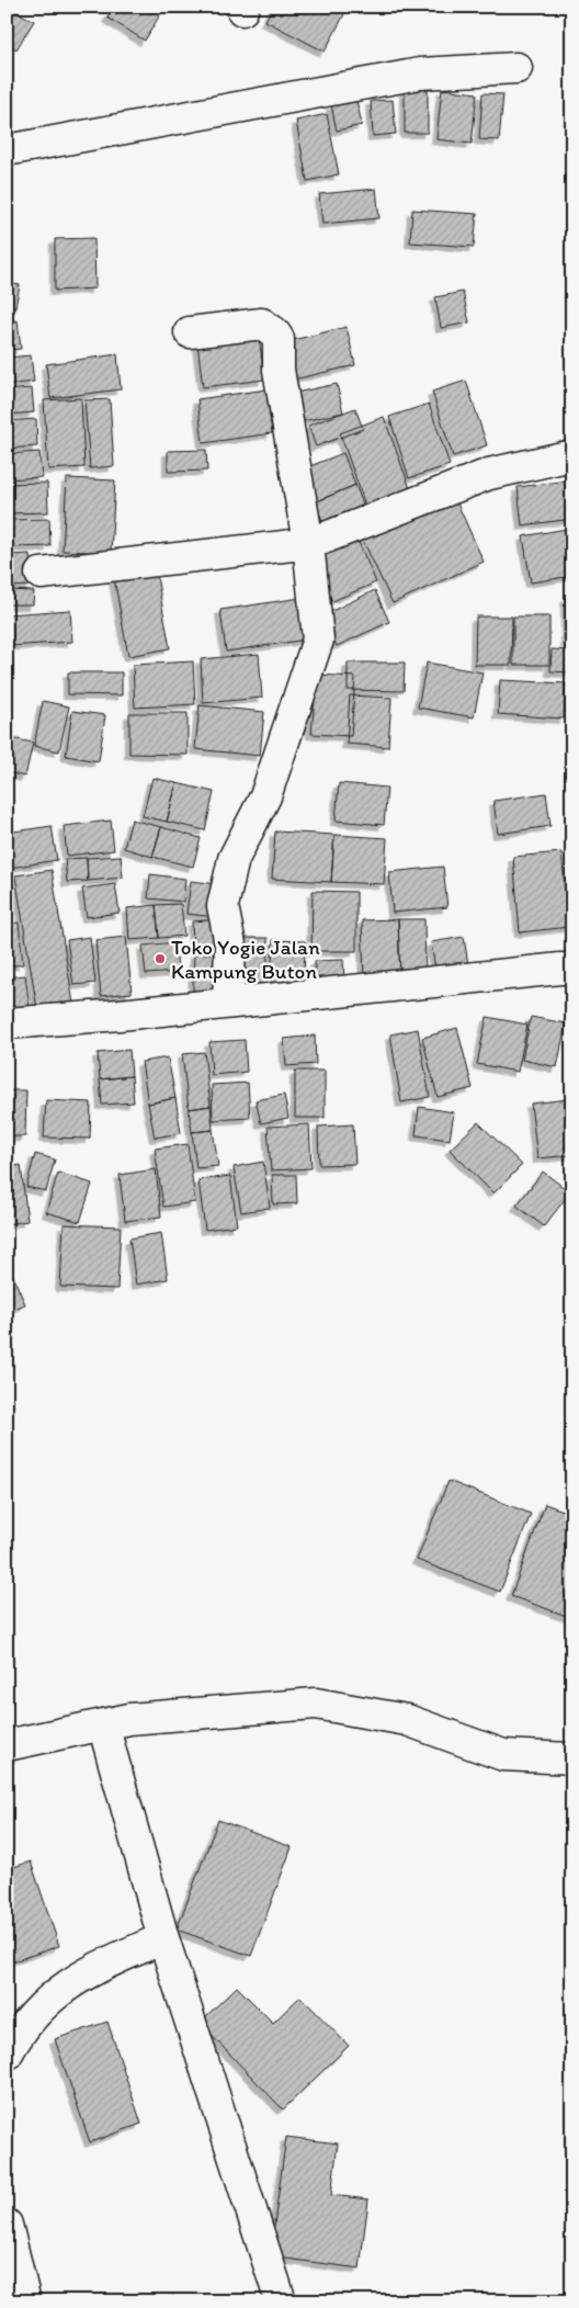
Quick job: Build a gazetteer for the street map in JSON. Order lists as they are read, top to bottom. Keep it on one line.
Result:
{"places":["Toko Yogie Jalan Kampung Buton"]}
